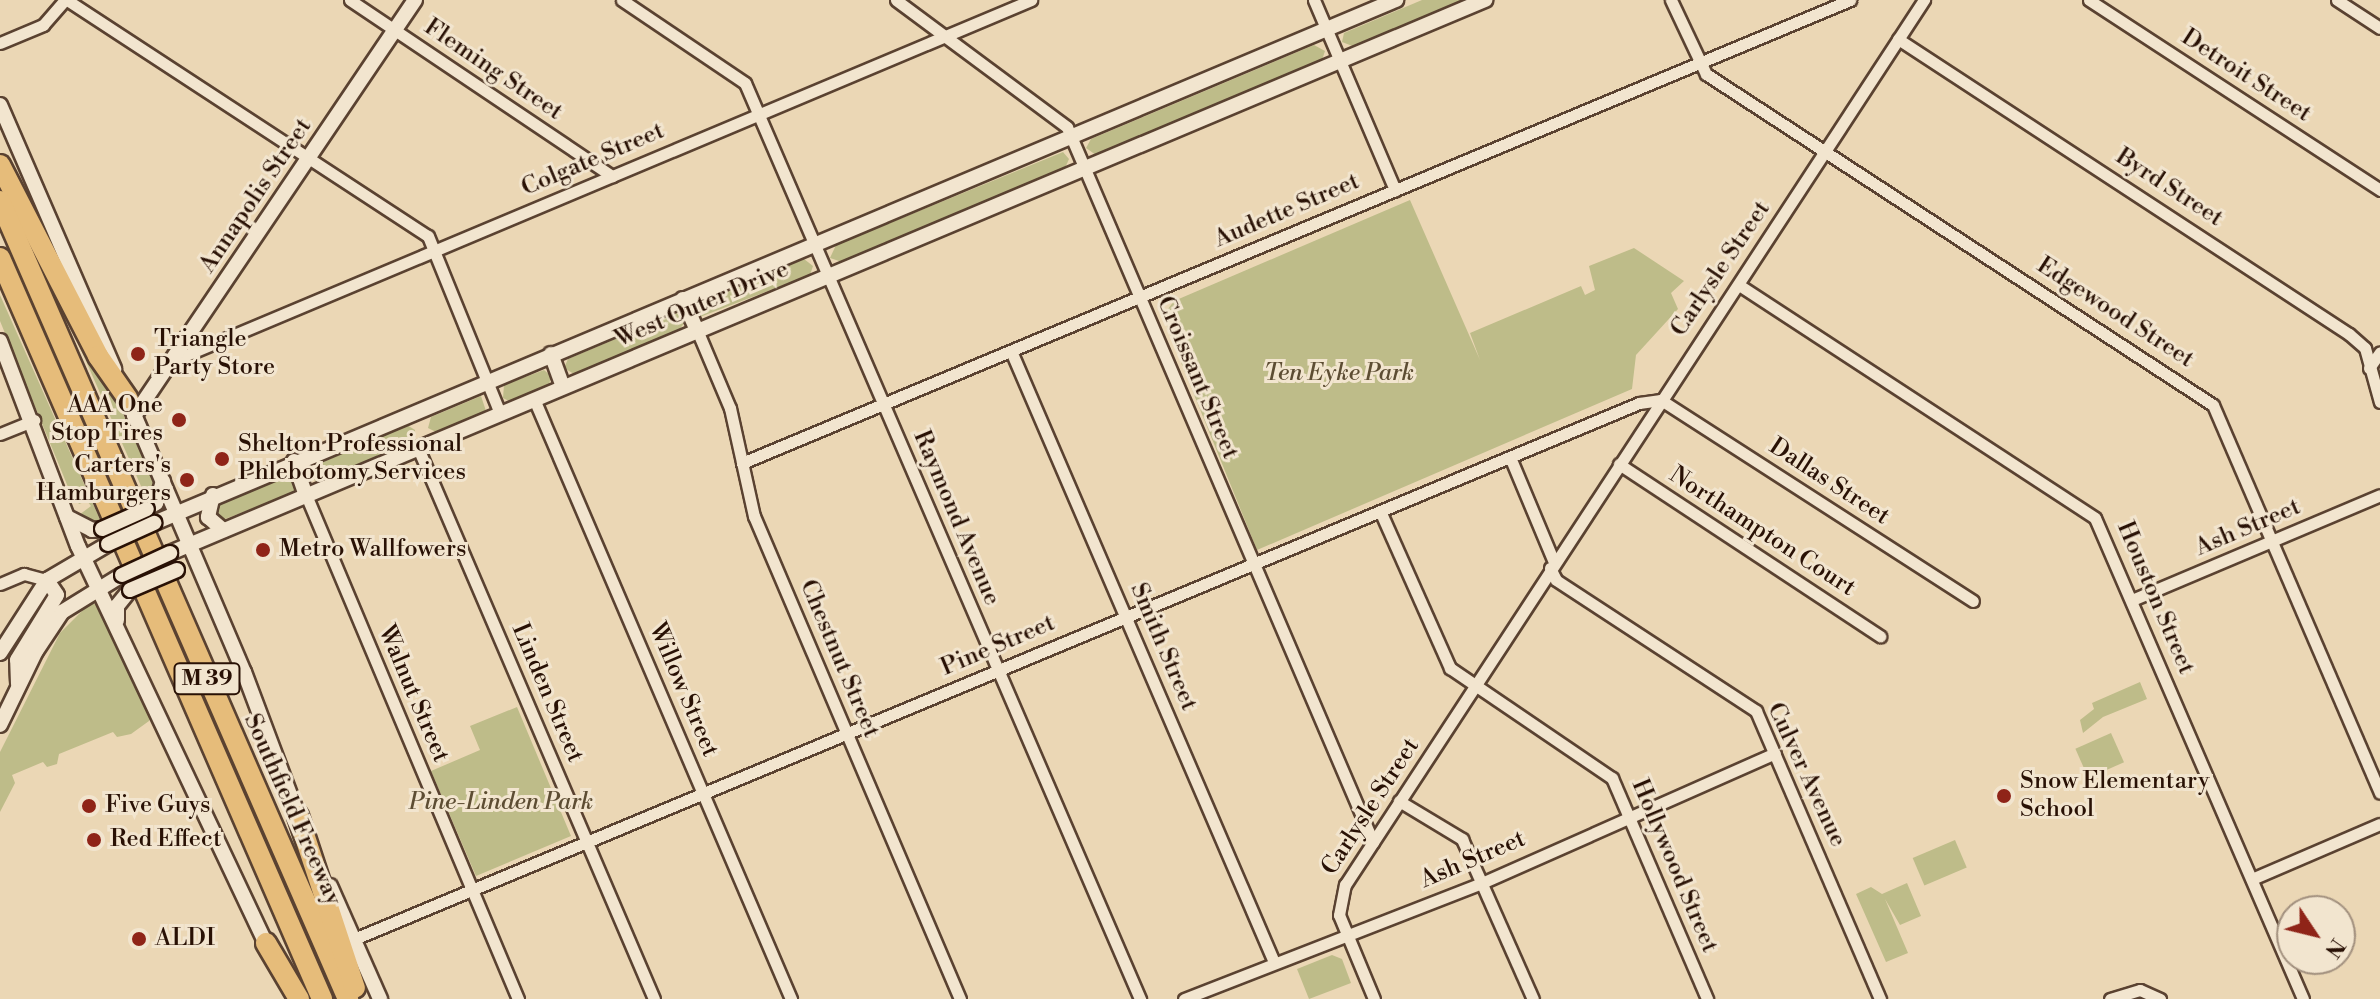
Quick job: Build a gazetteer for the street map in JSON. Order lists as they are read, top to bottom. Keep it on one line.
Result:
{"streets":{"highway":["M 39","Southfield Freeway"],"main road":["Annapolis Street","West Outer Drive"],"street":["Fleming Street","Detroit Street","Colgate Street","Byrd Street","Audette Street","Carlysle Street","Edgewood Street","Croissant Street","Dallas Street","Raymond Avenue","Ash Street","Northampton Court","Houston Street","Pine Street","Smith Street","Chestnut Street","Willow Street","Linden Street","Walnut Street","Culver Avenue","Hollywood Street"]},"crossings":[["Fleming Street","Colgate Street"],["Fleming Street","Annapolis Street"],["Colgate Street","Annapolis Street"],["Colgate Street","Croissant Street"],["Colgate Street","Raymond Avenue"],["Byrd Street","Carlysle Street"],["Audette Street","Edgewood Street"],["Audette Street","Croissant Street"],["Audette Street","Raymond Avenue"],["Audette Street","Smith Street"],["Audette Street","Chestnut Street"],["Carlysle Street","Edgewood Street"],["Carlysle Street","Croissant Street"],["Carlysle Street","Dallas Street"],["Carlysle Street","Ash Street"],["Carlysle Street","Northampton Court"],["Carlysle Street","Houston Street"],["Carlysle Street","Pine Street"],["Carlysle Street","Culver Avenue"],["Carlysle Street","Hollywood Street"],["West Outer Drive","Croissant Street"],["West Outer Drive","Raymond Avenue"],["West Outer Drive","Chestnut Street"],["West Outer Drive","Willow Street"],["West Outer Drive","Linden Street"],["West Outer Drive","Walnut Street"],["Edgewood Street","Ash Street"],["Croissant Street","Pine Street"],["Dallas Street","Pine Street"],["Raymond Avenue","Pine Street"],["Ash Street","Houston Street"],["Ash Street","Smith Street"],["Ash Street","Culver Avenue"],["Ash Street","Hollywood Street"],["Pine Street","Smith Street"],["Pine Street","Chestnut Street"],["Pine Street","Willow Street"],["Pine Street","Linden Street"],["Pine Street","Walnut Street"],["Pine Street","Culver Avenue"],["Pine Street","Hollywood Street"]],"parks":["Ten Eyke Park","Pine-Linden Park"],"places":["Triangle Party Store","AAA One Stop Tires","Shelton Professional Phlebotomy Services","Carters's Hamburgers","Metro Wallfowers","Snow Elementary School","Five Guys","Red Effect","ALDI"],"north":"bottom right"}
